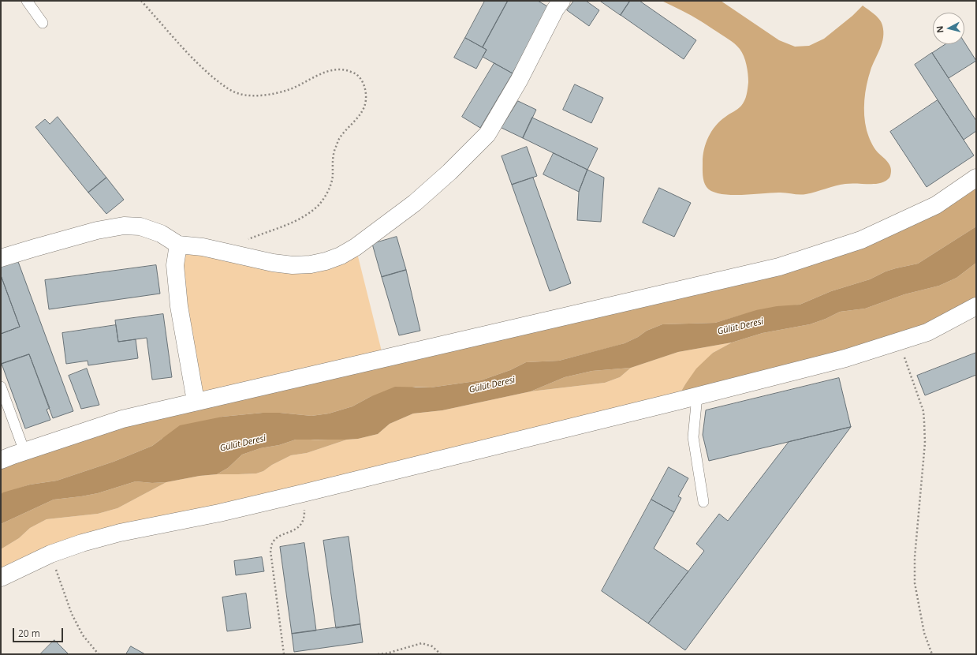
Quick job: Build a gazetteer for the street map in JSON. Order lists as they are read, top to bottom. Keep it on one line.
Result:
{"water":["Gülüt Deresi"],"scale_bar":"20 m","north":"left"}
